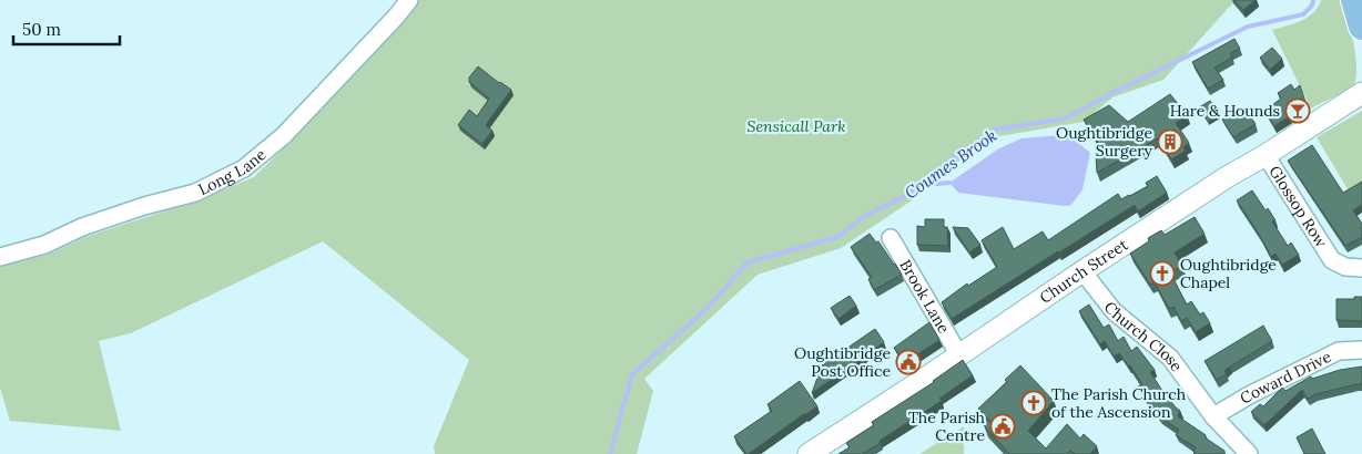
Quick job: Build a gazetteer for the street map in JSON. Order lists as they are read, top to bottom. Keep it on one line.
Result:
{"streets":{"street":["Long Lane","Glossop Row","Church Street","Brook Lane","Church Close","Coward Drive"]},"crossings":[["Glossop Row","Church Street"],["Church Street","Brook Lane"],["Church Street","Church Close"],["Church Close","Coward Drive"]],"water":["Coumes Brook"],"parks":["Sensicall Park"],"places":{"bar":["Hare & Hounds"],"building":["Oughtibridge Surgery"],"church":["Oughtibridge Chapel","The Parish Church of the Ascension"],"public building":["Oughtibridge Post Office","The Parish Centre"]},"scale_bar":"50 m"}
